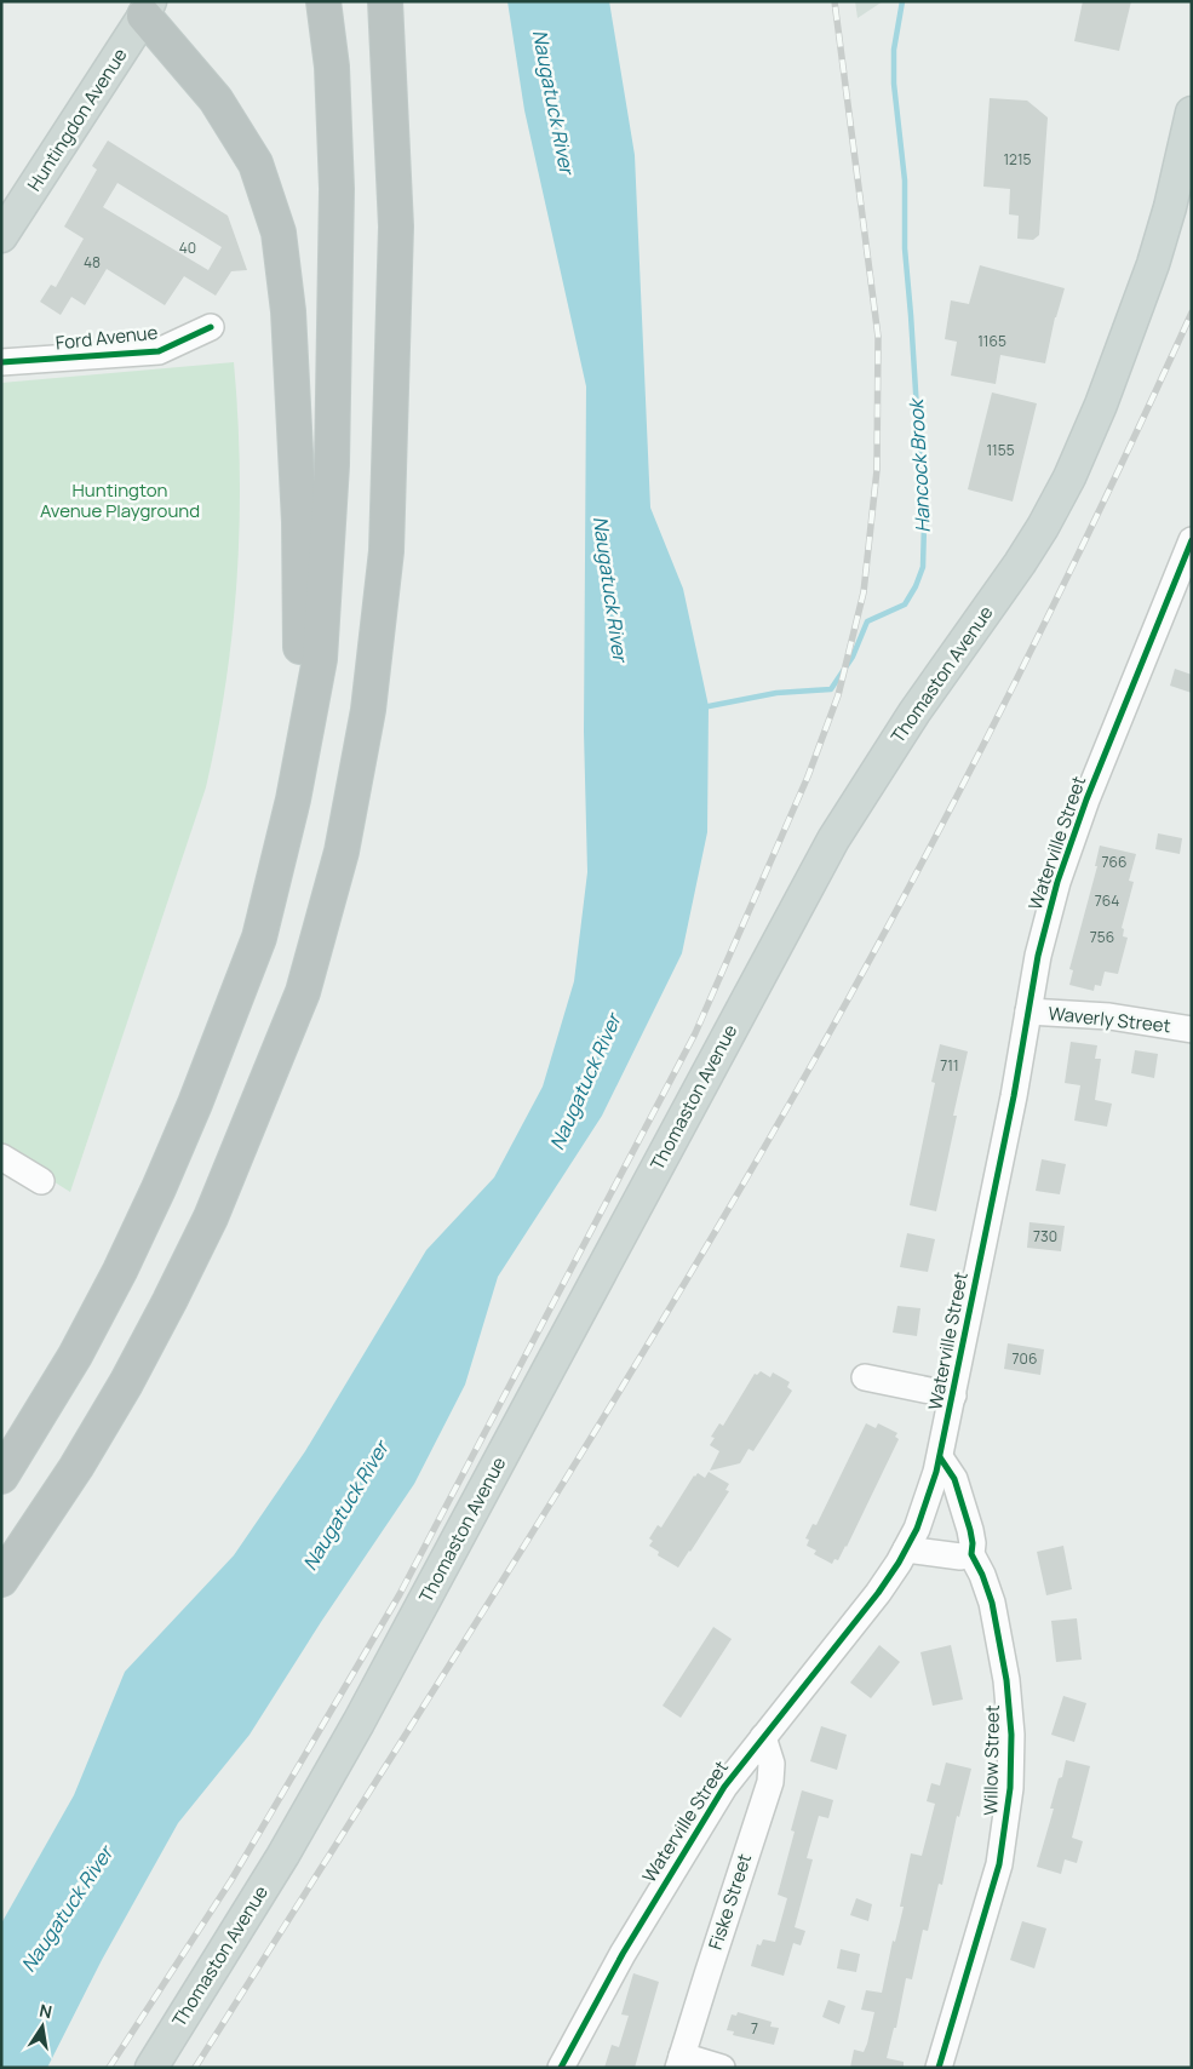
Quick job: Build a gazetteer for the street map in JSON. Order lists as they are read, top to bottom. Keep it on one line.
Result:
{"streets":{"main road":["Huntingdon Avenue","Thomaston Avenue"],"street":["Ford Avenue","Waterville Street","Waverly Street","Willow Street","Fiske Street"]},"crossings":[["Waterville Street","Waverly Street"],["Waterville Street","Willow Street"],["Waterville Street","Fiske Street"]],"water":["Naugatuck River","Hancock Brook"],"parks":["Huntington Avenue Playground"],"house_numbers":["1215","40","48","1165","1155","766","764","756","711","730","706","7"],"north":"top"}
